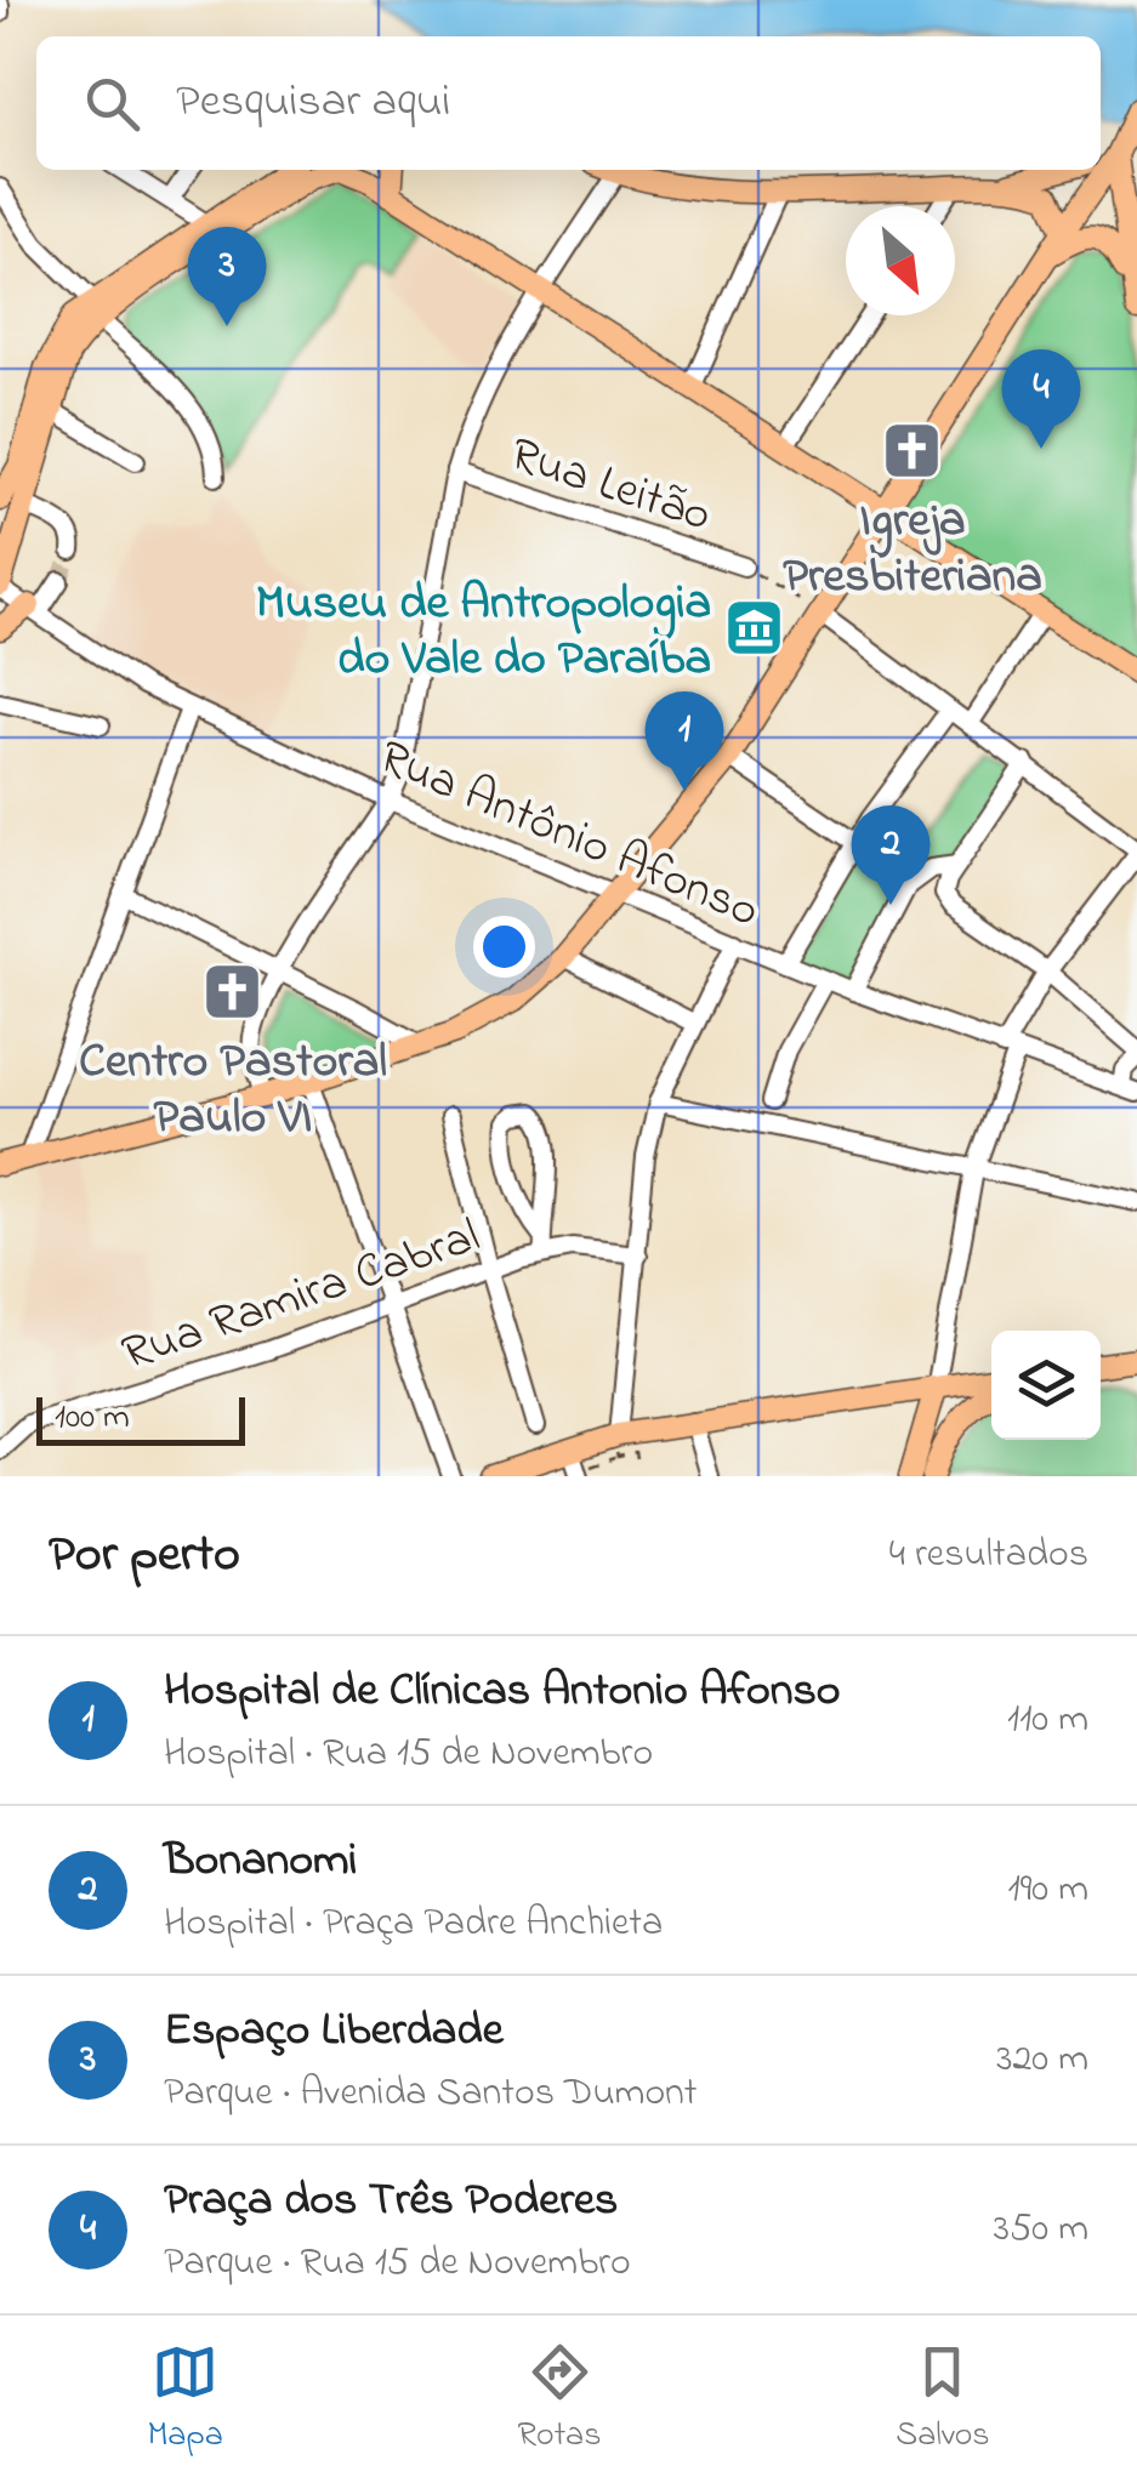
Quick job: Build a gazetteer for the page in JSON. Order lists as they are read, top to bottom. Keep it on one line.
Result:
{"streets":{"street":["Rua Leitão","Rua Antônio Afonso","Rua Ramira Cabral"]},"places":{"church":["Igreja Presbiteriana","Centro Pastoral Paulo VI"],"museum":["Museu de Antropologia do Vale do Paraíba"]},"scale_bar":"100 m","north":"bottom right","page":{"search":"Pesquisar aqui","pins":["3","4","1","2"],"scale":"100 m","heading":["Por perto","4 resultados"],"list":[{"mark":"1","name":"Hospital de Clínicas Antonio Afonso","note":"Hospital · Rua 15 de Novembro","value":"110 m"},{"mark":"2","name":"Bonanomi","note":"Hospital · Praça Padre Anchieta","value":"190 m"},{"mark":"3","name":"Espaço Liberdade","note":"Parque · Avenida Santos Dumont","value":"320 m"},{"mark":"4","name":"Praça dos Três Poderes","note":"Parque · Rua 15 de Novembro","value":"350 m"}],"nav":["Mapa","Rotas","Salvos"]}}
